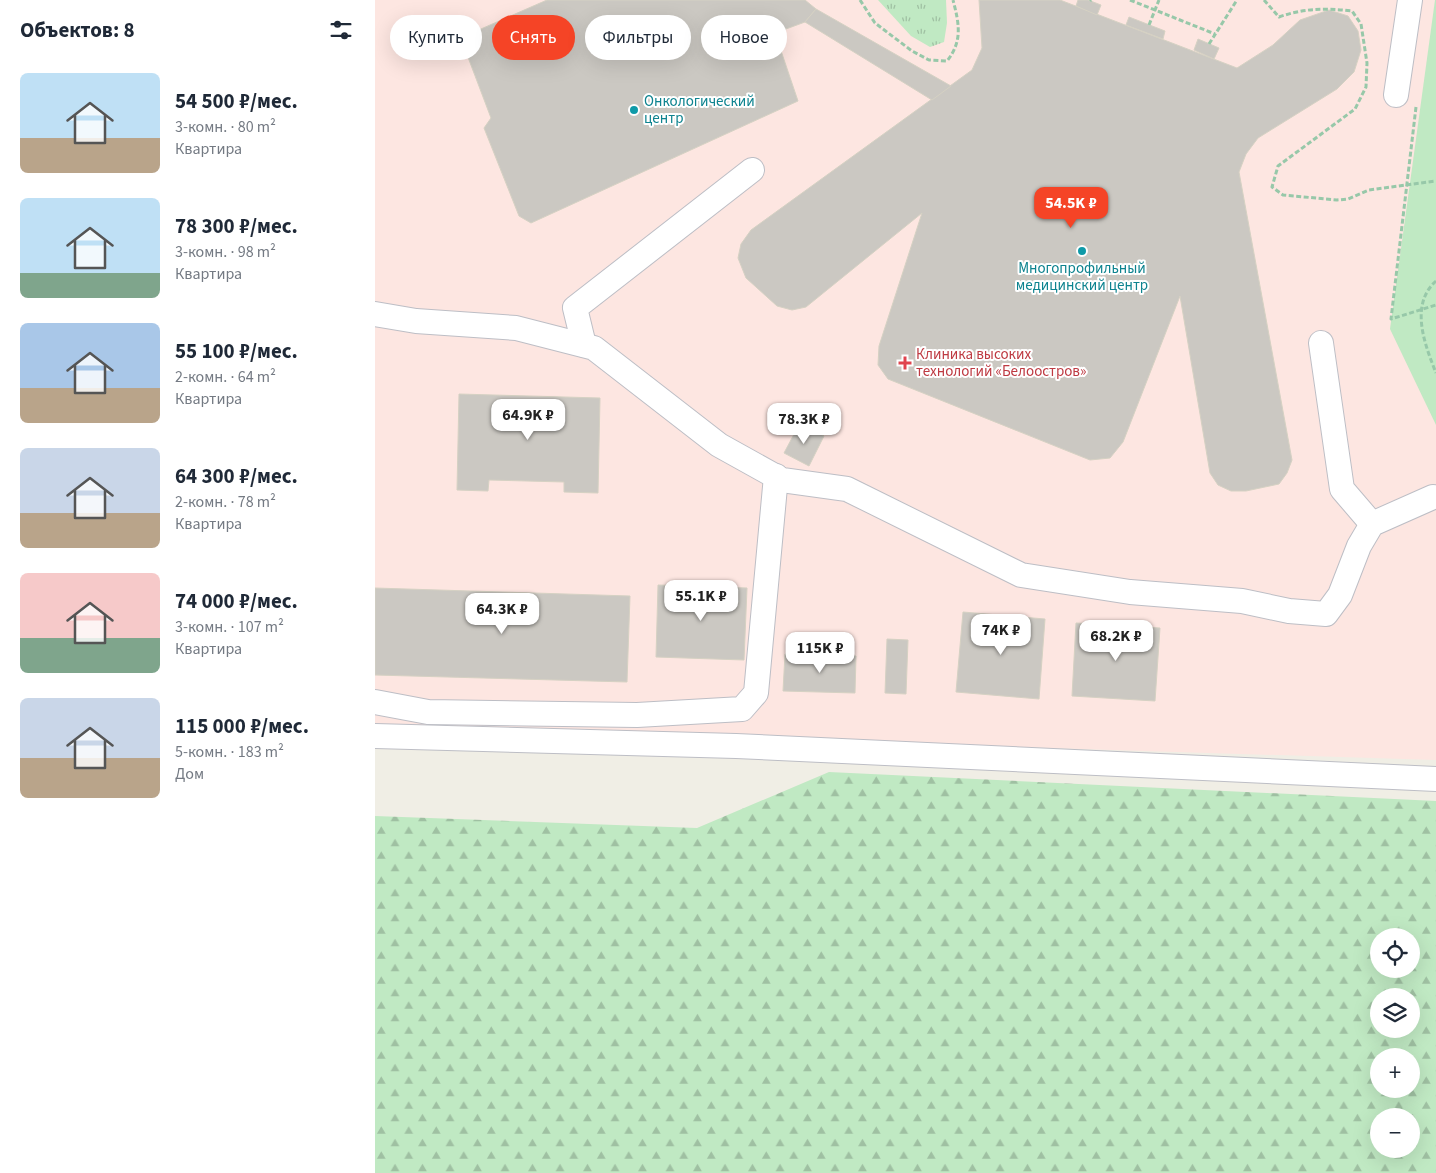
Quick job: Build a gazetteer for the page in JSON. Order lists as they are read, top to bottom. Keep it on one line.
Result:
{"places":{"other":["Онкологический центр","Многопрофильный медицинский центр"],"health":["Клиника высоких технологий «Белоостров»"]},"page":{"heading":"Объектов: 8","chip":["Купить","Снять","Фильтры","Новое"],"list":[{"name":"54 500 ₽/мес.","note":"3-комн. · 80 m² · Квартира"},{"name":"78 300 ₽/мес.","note":"3-комн. · 98 m² · Квартира"},{"name":"55 100 ₽/мес.","note":"2-комн. · 64 m² · Квартира"},{"name":"64 300 ₽/мес.","note":"2-комн. · 78 m² · Квартира"},{"name":"74 000 ₽/мес.","note":"3-комн. · 107 m² · Квартира"},{"name":"115 000 ₽/мес.","note":"5-комн. · 183 m² · Дом"}],"price":["54.5K ₽","64.9K ₽","78.3K ₽","55.1K ₽","64.3K ₽","74K ₽","68.2K ₽","115K ₽"],"map_buttons":["+","−"]}}
